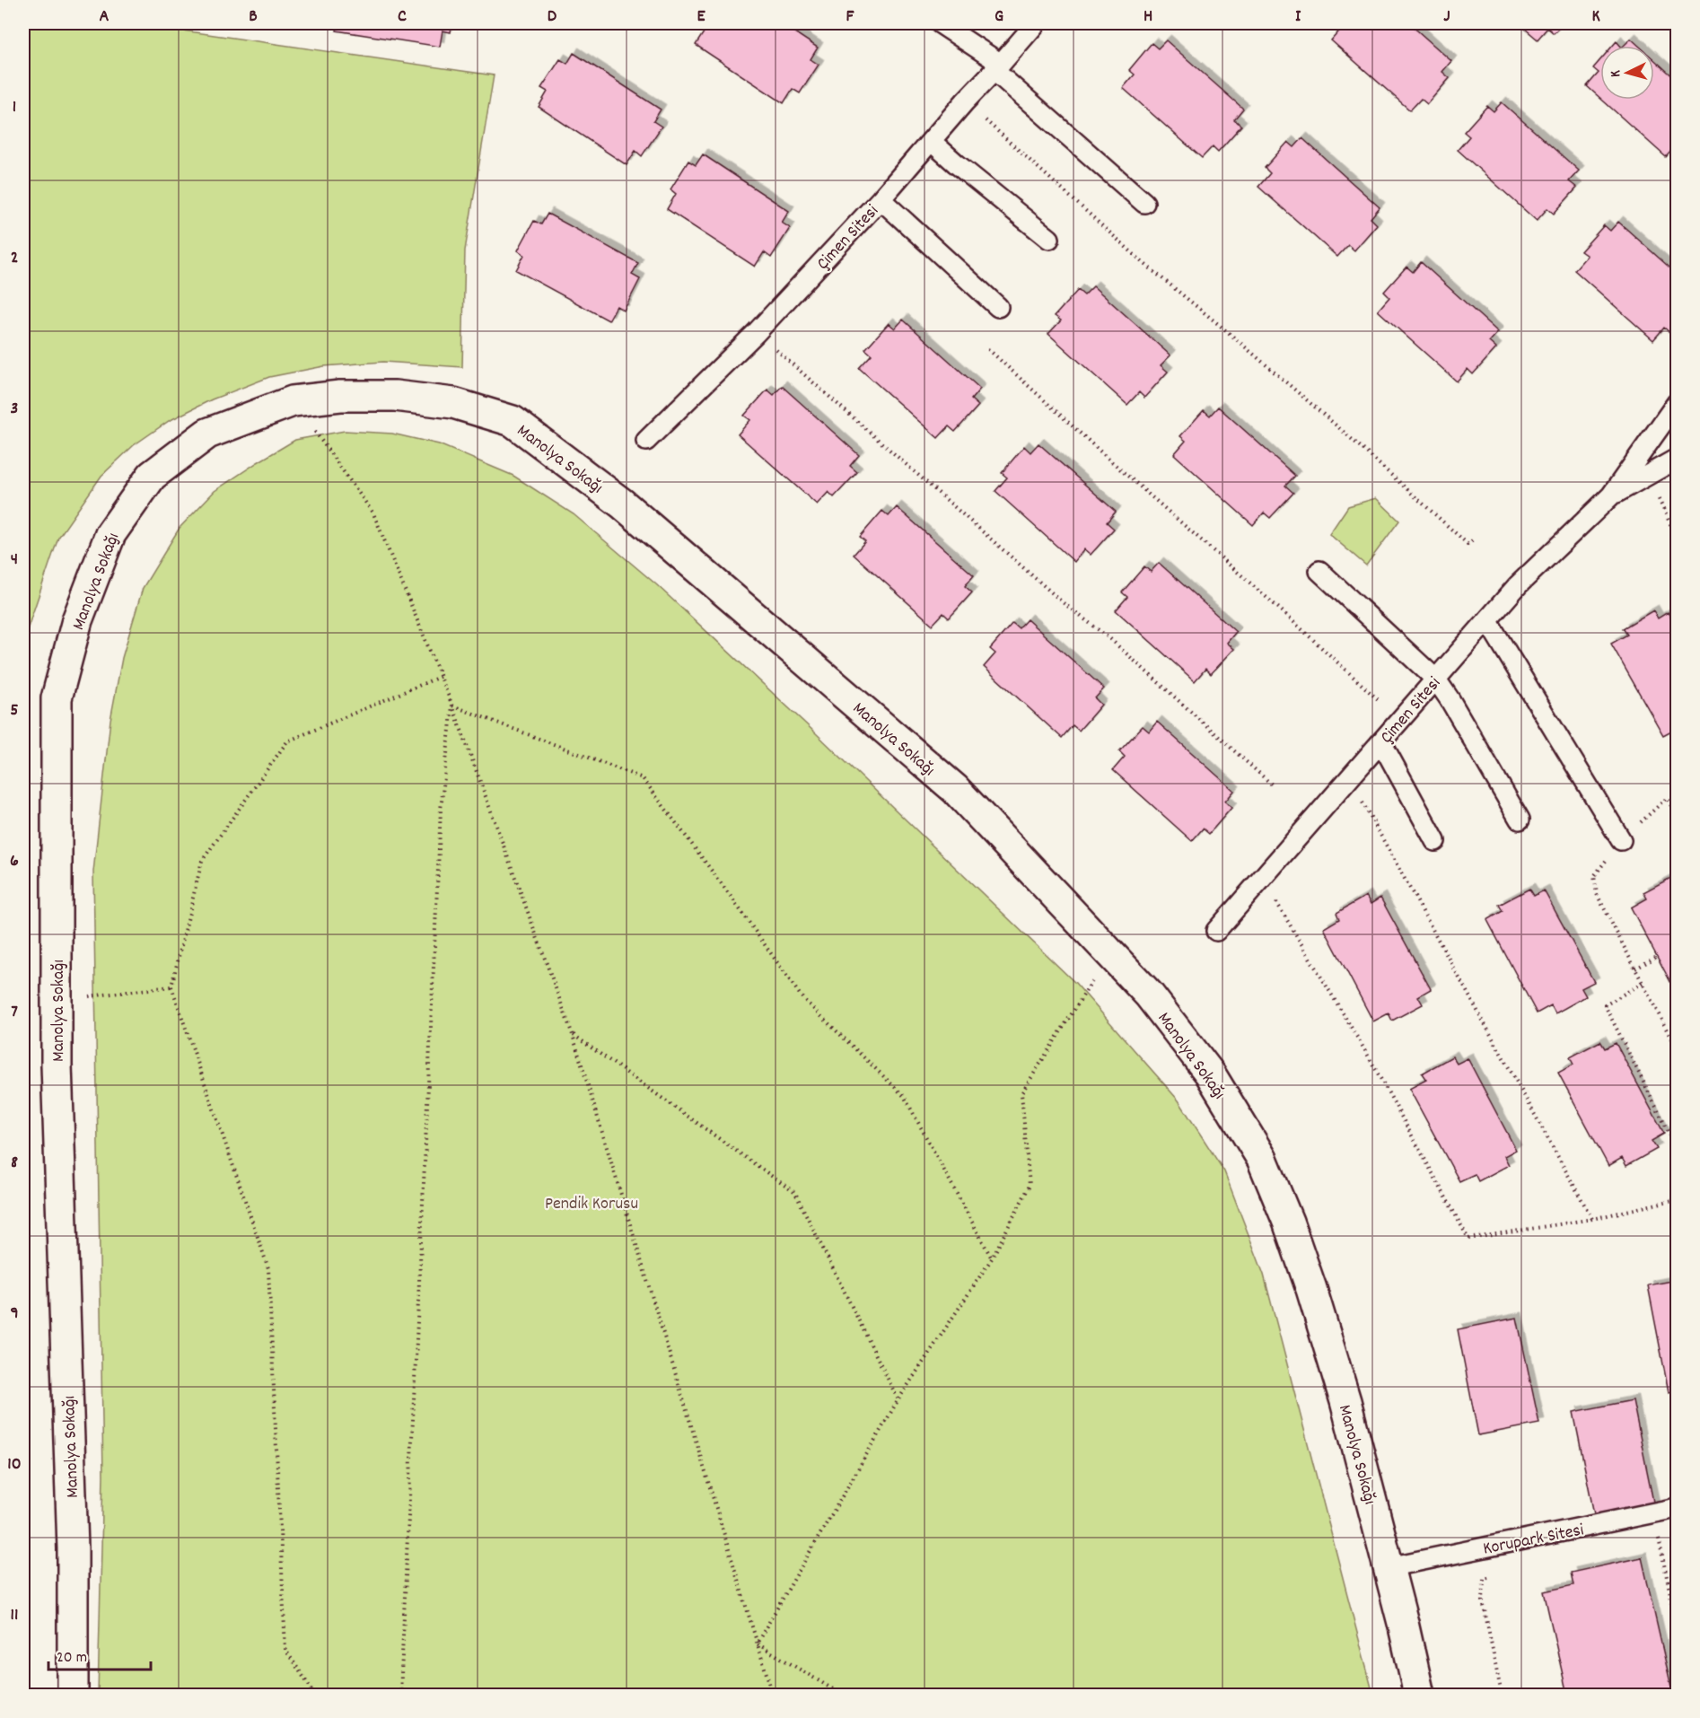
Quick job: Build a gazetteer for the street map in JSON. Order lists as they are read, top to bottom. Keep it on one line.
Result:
{"streets":{"street":["Manolya Sokağı"],"lane":["Çimen Sitesi","Korupark Sitesi"]},"crossings":[["Manolya Sokağı","Korupark Sitesi"]],"parks":["Pendik Korusu"],"scale_bar":"20 m","north":"left","grid":{"columns":["A","B","C","D","E","F","G","H","I","J","K"],"rows":["1","2","3","4","5","6","7","8","9","10","11"]}}
